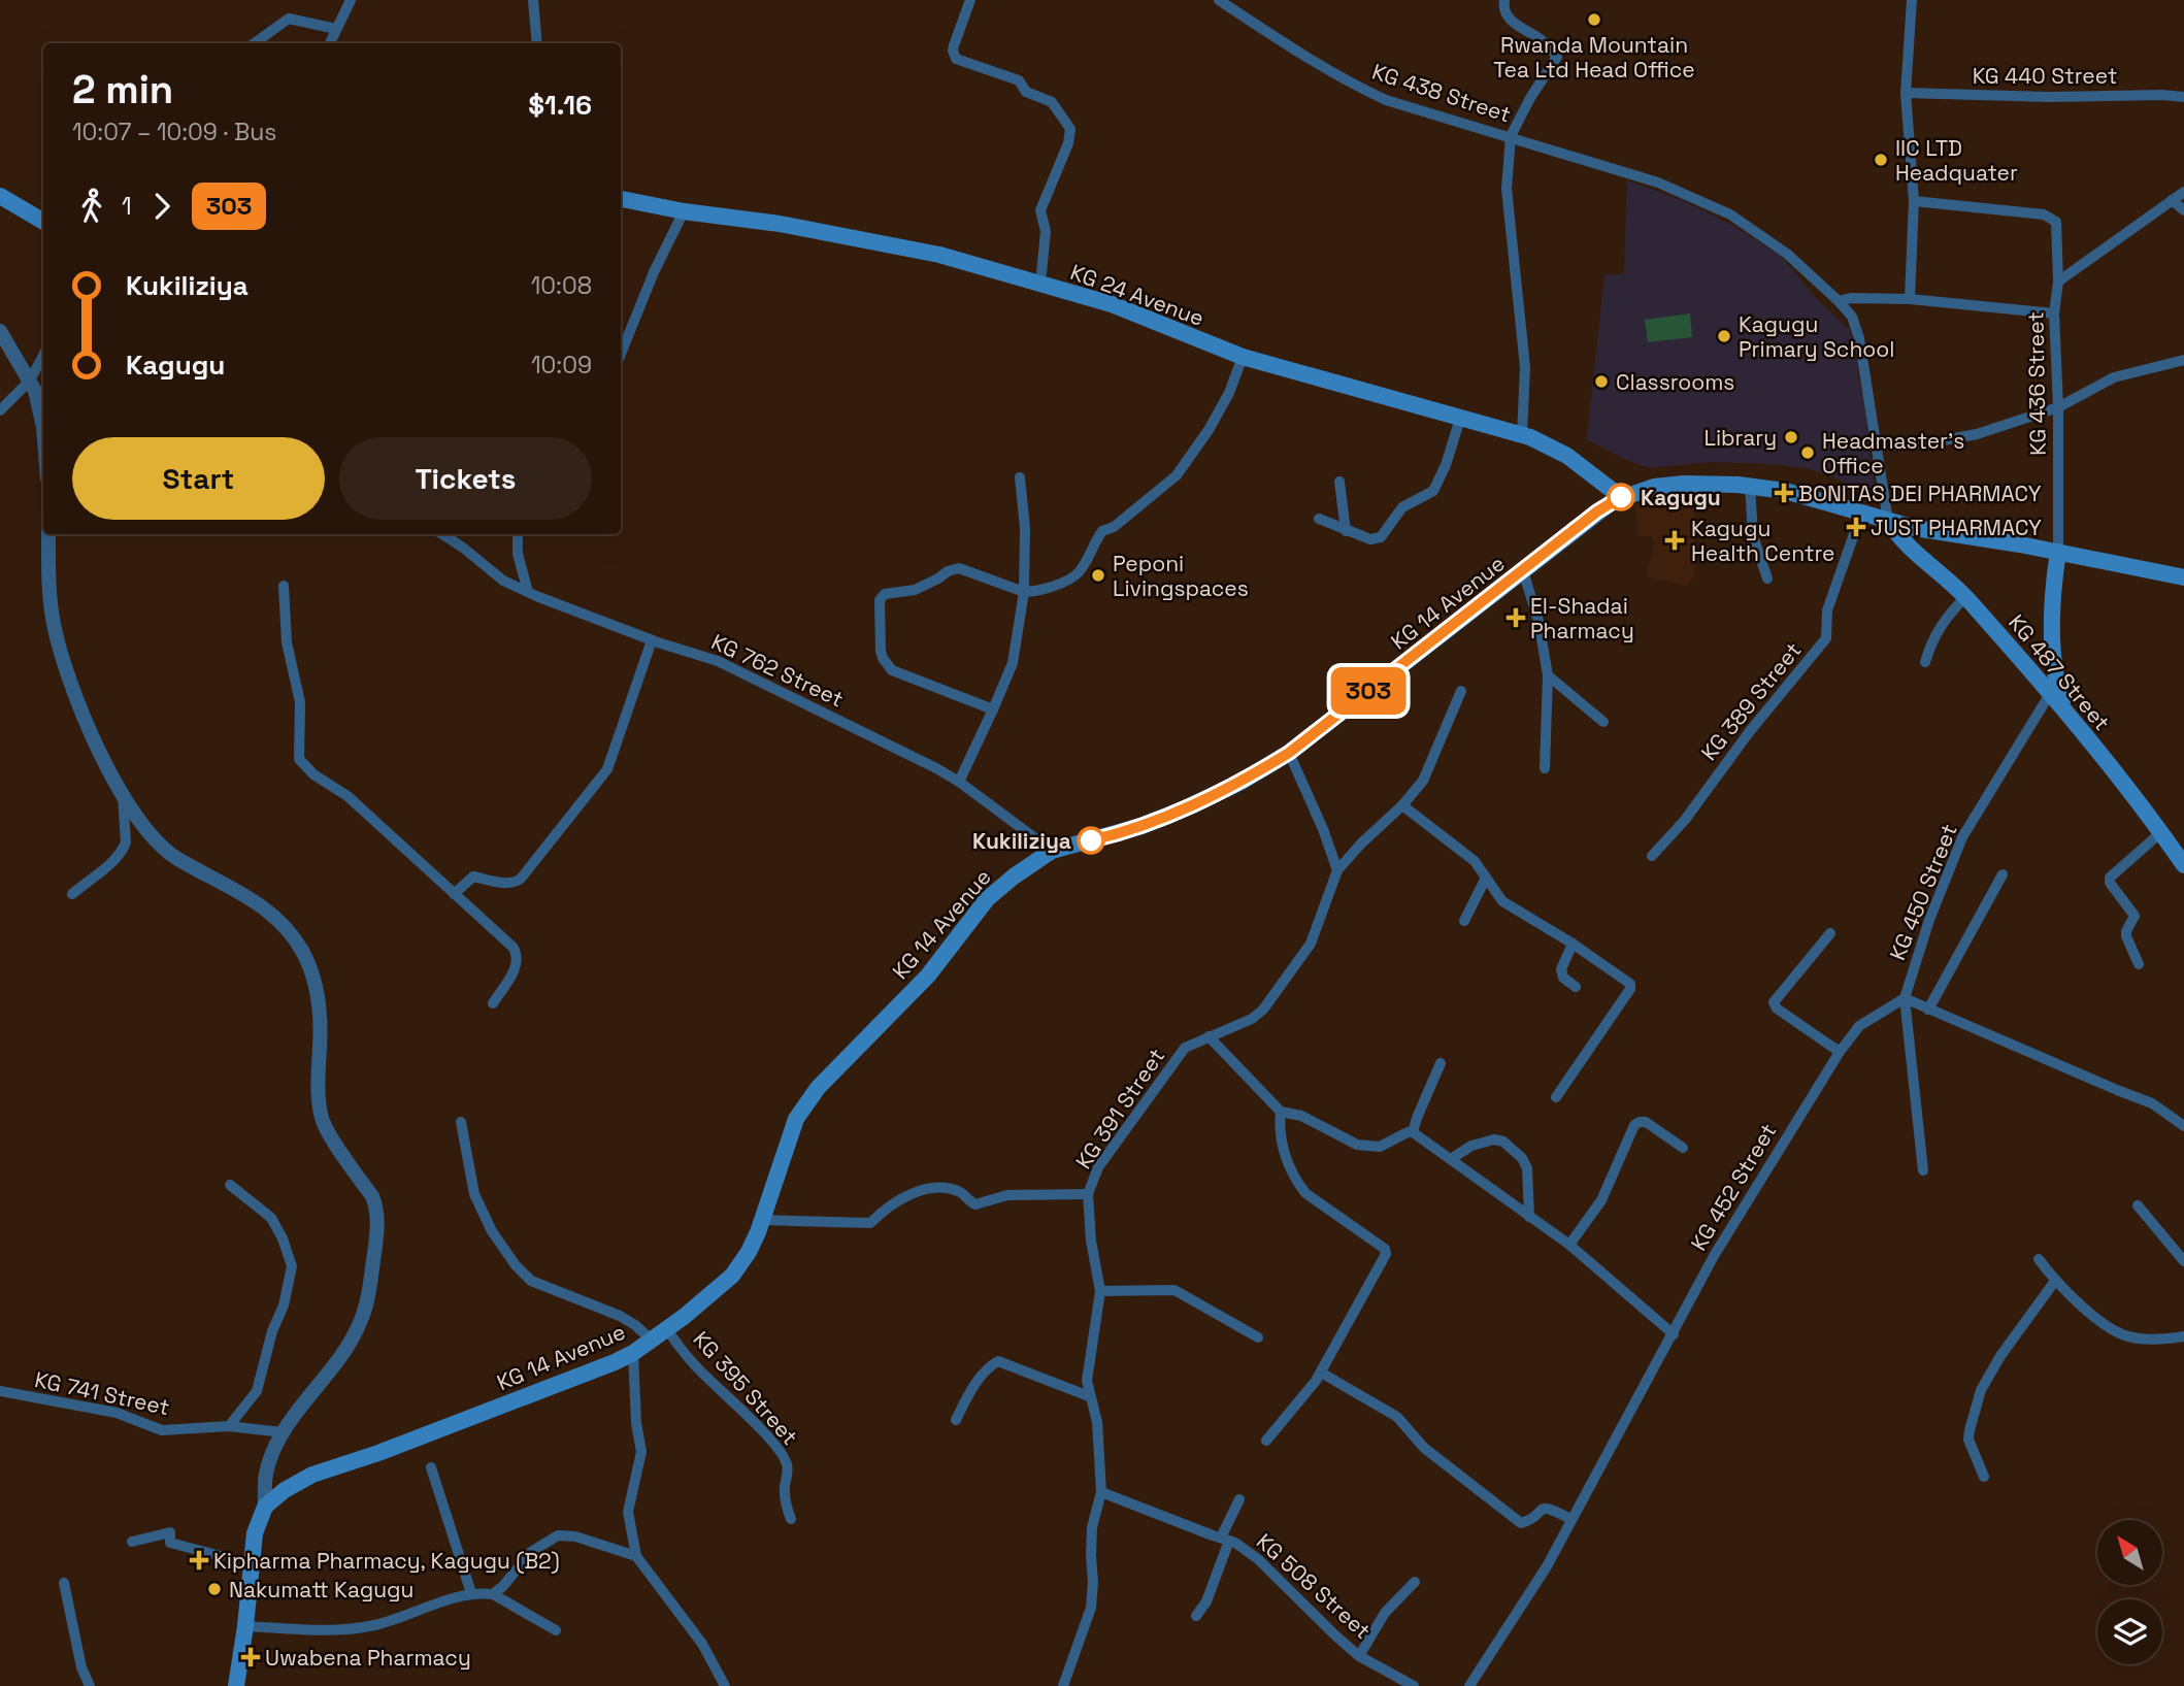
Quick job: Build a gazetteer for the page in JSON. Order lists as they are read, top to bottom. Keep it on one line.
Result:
{"streets":{"main road":["KG 24 Avenue","KG 14 Avenue","KG 487 Street"],"street":["KG 440 Street","KG 438 Street","KG 436 Street","KG 762 Street","KG 389 Street","KG 450 Street","KG 391 Street","KG 452 Street","KG 395 Street","KG 741 Street","KG 508 Street"]},"crossings":[["KG 438 Street","KG 14 Avenue"],["KG 438 Street","KG 487 Street"],["KG 24 Avenue","KG 14 Avenue"],["KG 436 Street","KG 14 Avenue"],["KG 14 Avenue","KG 762 Street"],["KG 14 Avenue","KG 487 Street"],["KG 14 Avenue","KG 389 Street"],["KG 14 Avenue","KG 395 Street"],["KG 487 Street","KG 450 Street"],["KG 450 Street","KG 452 Street"],["KG 391 Street","KG 508 Street"]],"places":{"other":["Rwanda Mountain Tea Ltd Head Office","IIC LTD Headquater","Kagugu Primary School","Classrooms","Library","Headmaster's Office","Kagugu","Peponi Livingspaces","Kukiliziya","Nakumatt Kagugu"],"health":["BONITAS DEI PHARMACY","JUST PHARMACY","Kagugu Health Centre","El-Shadai Pharmacy","Kipharma Pharmacy, Kagugu (B2)","Uwabena Pharmacy"]},"lines":["bus line 303"],"north":"top left","page":{"on_map":"303","heading":["2 min","10:07 – 10:09 · Bus","$1.16"],"legs":["1","303"],"list":[{"name":"Kukiliziya","value":"10:08"},{"name":"Kagugu","value":"10:09"}],"buttons":["Start","Tickets"]}}
